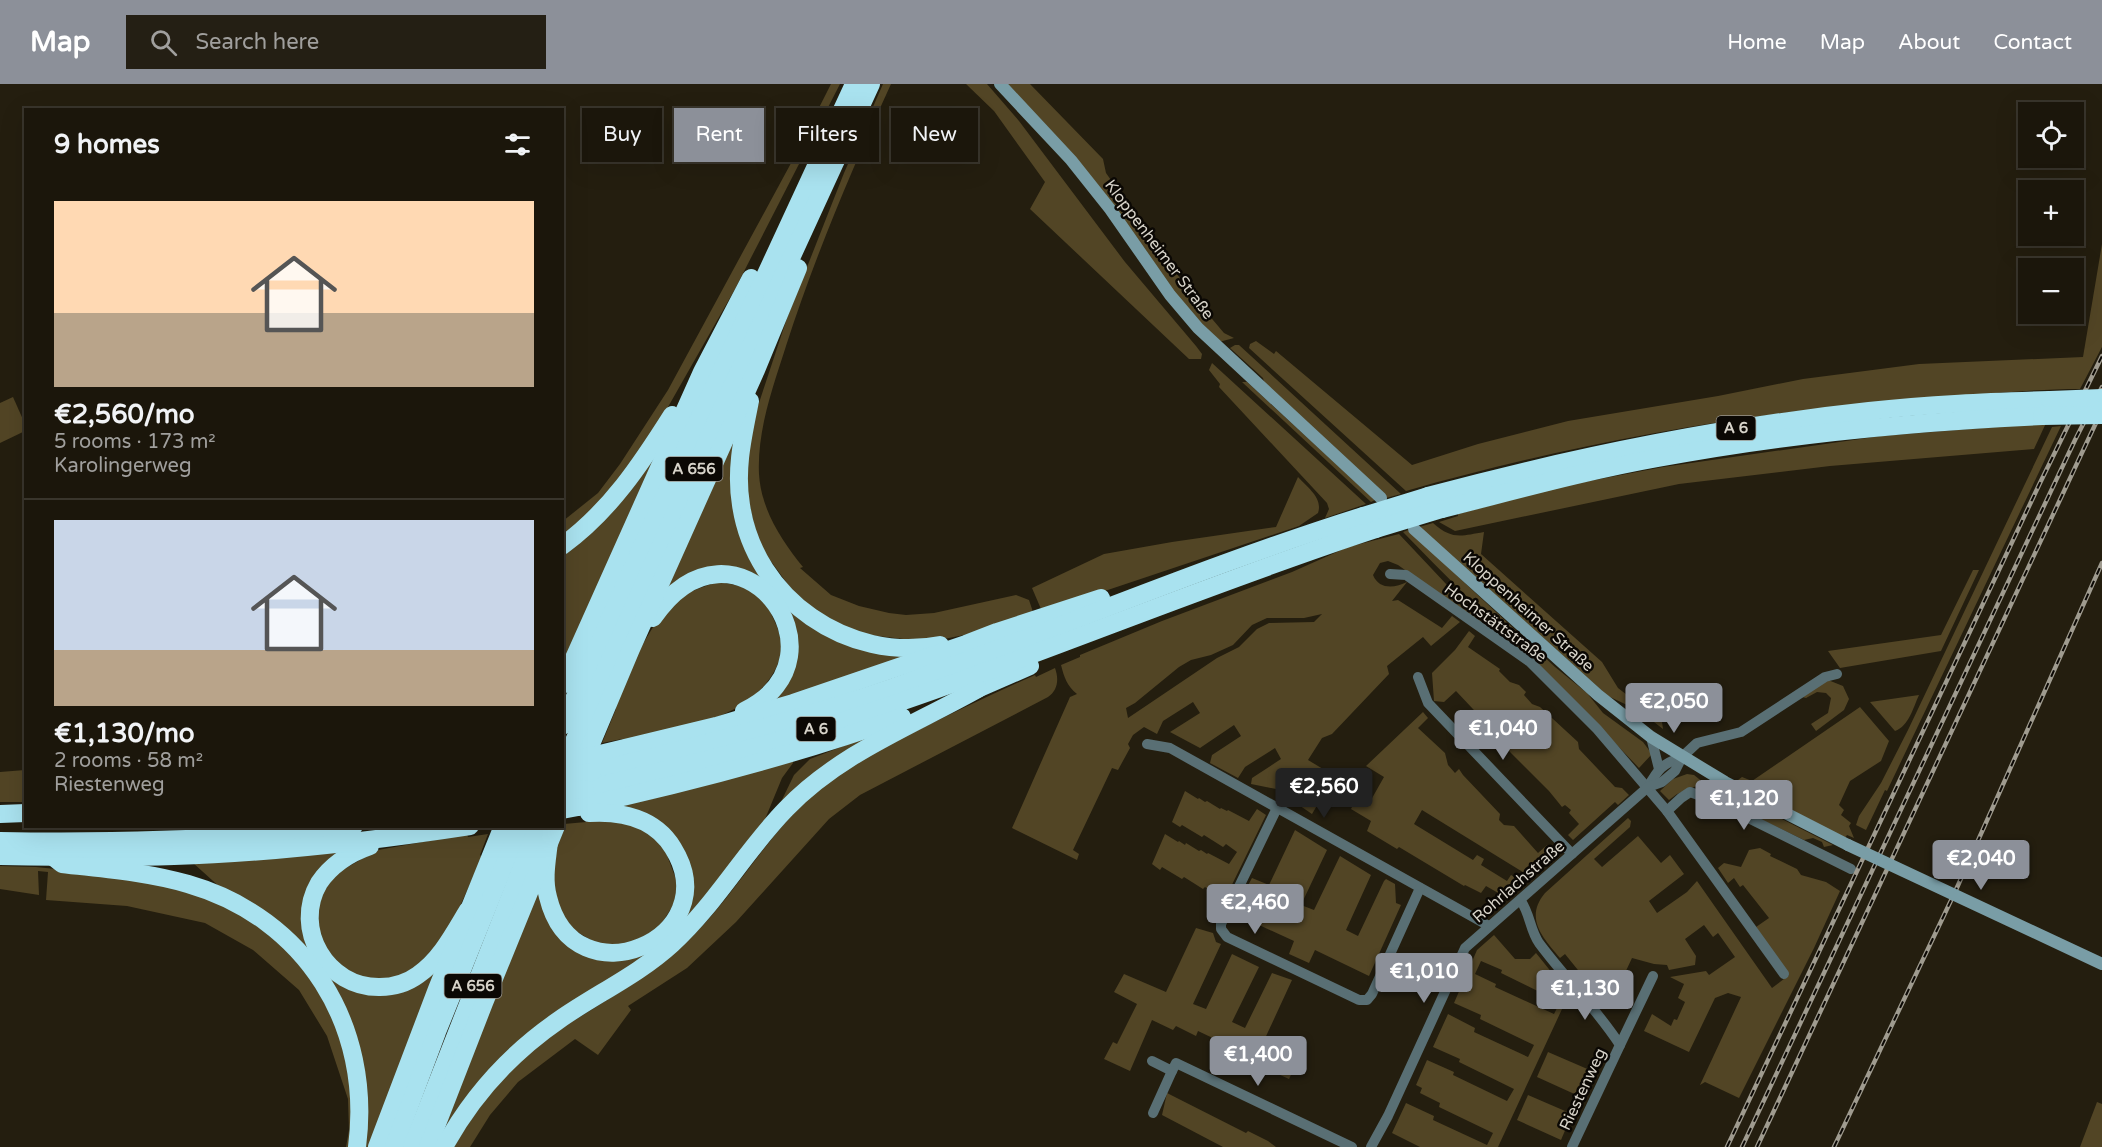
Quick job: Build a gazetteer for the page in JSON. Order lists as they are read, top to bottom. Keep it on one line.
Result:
{"streets":{"highway":["A 6","A 656"],"main road":["Kloppenheimer Straße"],"street":["Hochstättstraße","Rohrlachstraße","Riestenweg"]},"crossings":[["Kloppenheimer Straße","Rohrlachstraße"],["Hochstättstraße","Rohrlachstraße"],["Rohrlachstraße","Riestenweg"]],"page":{"header":"Map","search":"Search here","nav":["Home","Map","About","Contact"],"map_buttons":["+","−"],"chip":["Buy","Rent","Filters","New"],"heading":"9 homes","list":[{"name":"€2,560/mo","note":"5 rooms · 173 m² · Karolingerweg"},{"name":"€1,130/mo","note":"2 rooms · 58 m² · Riestenweg"}],"price":["€2,050","€1,040","€2,560","€1,120","€2,040","€2,460","€1,010","€1,130","€1,400"]}}
